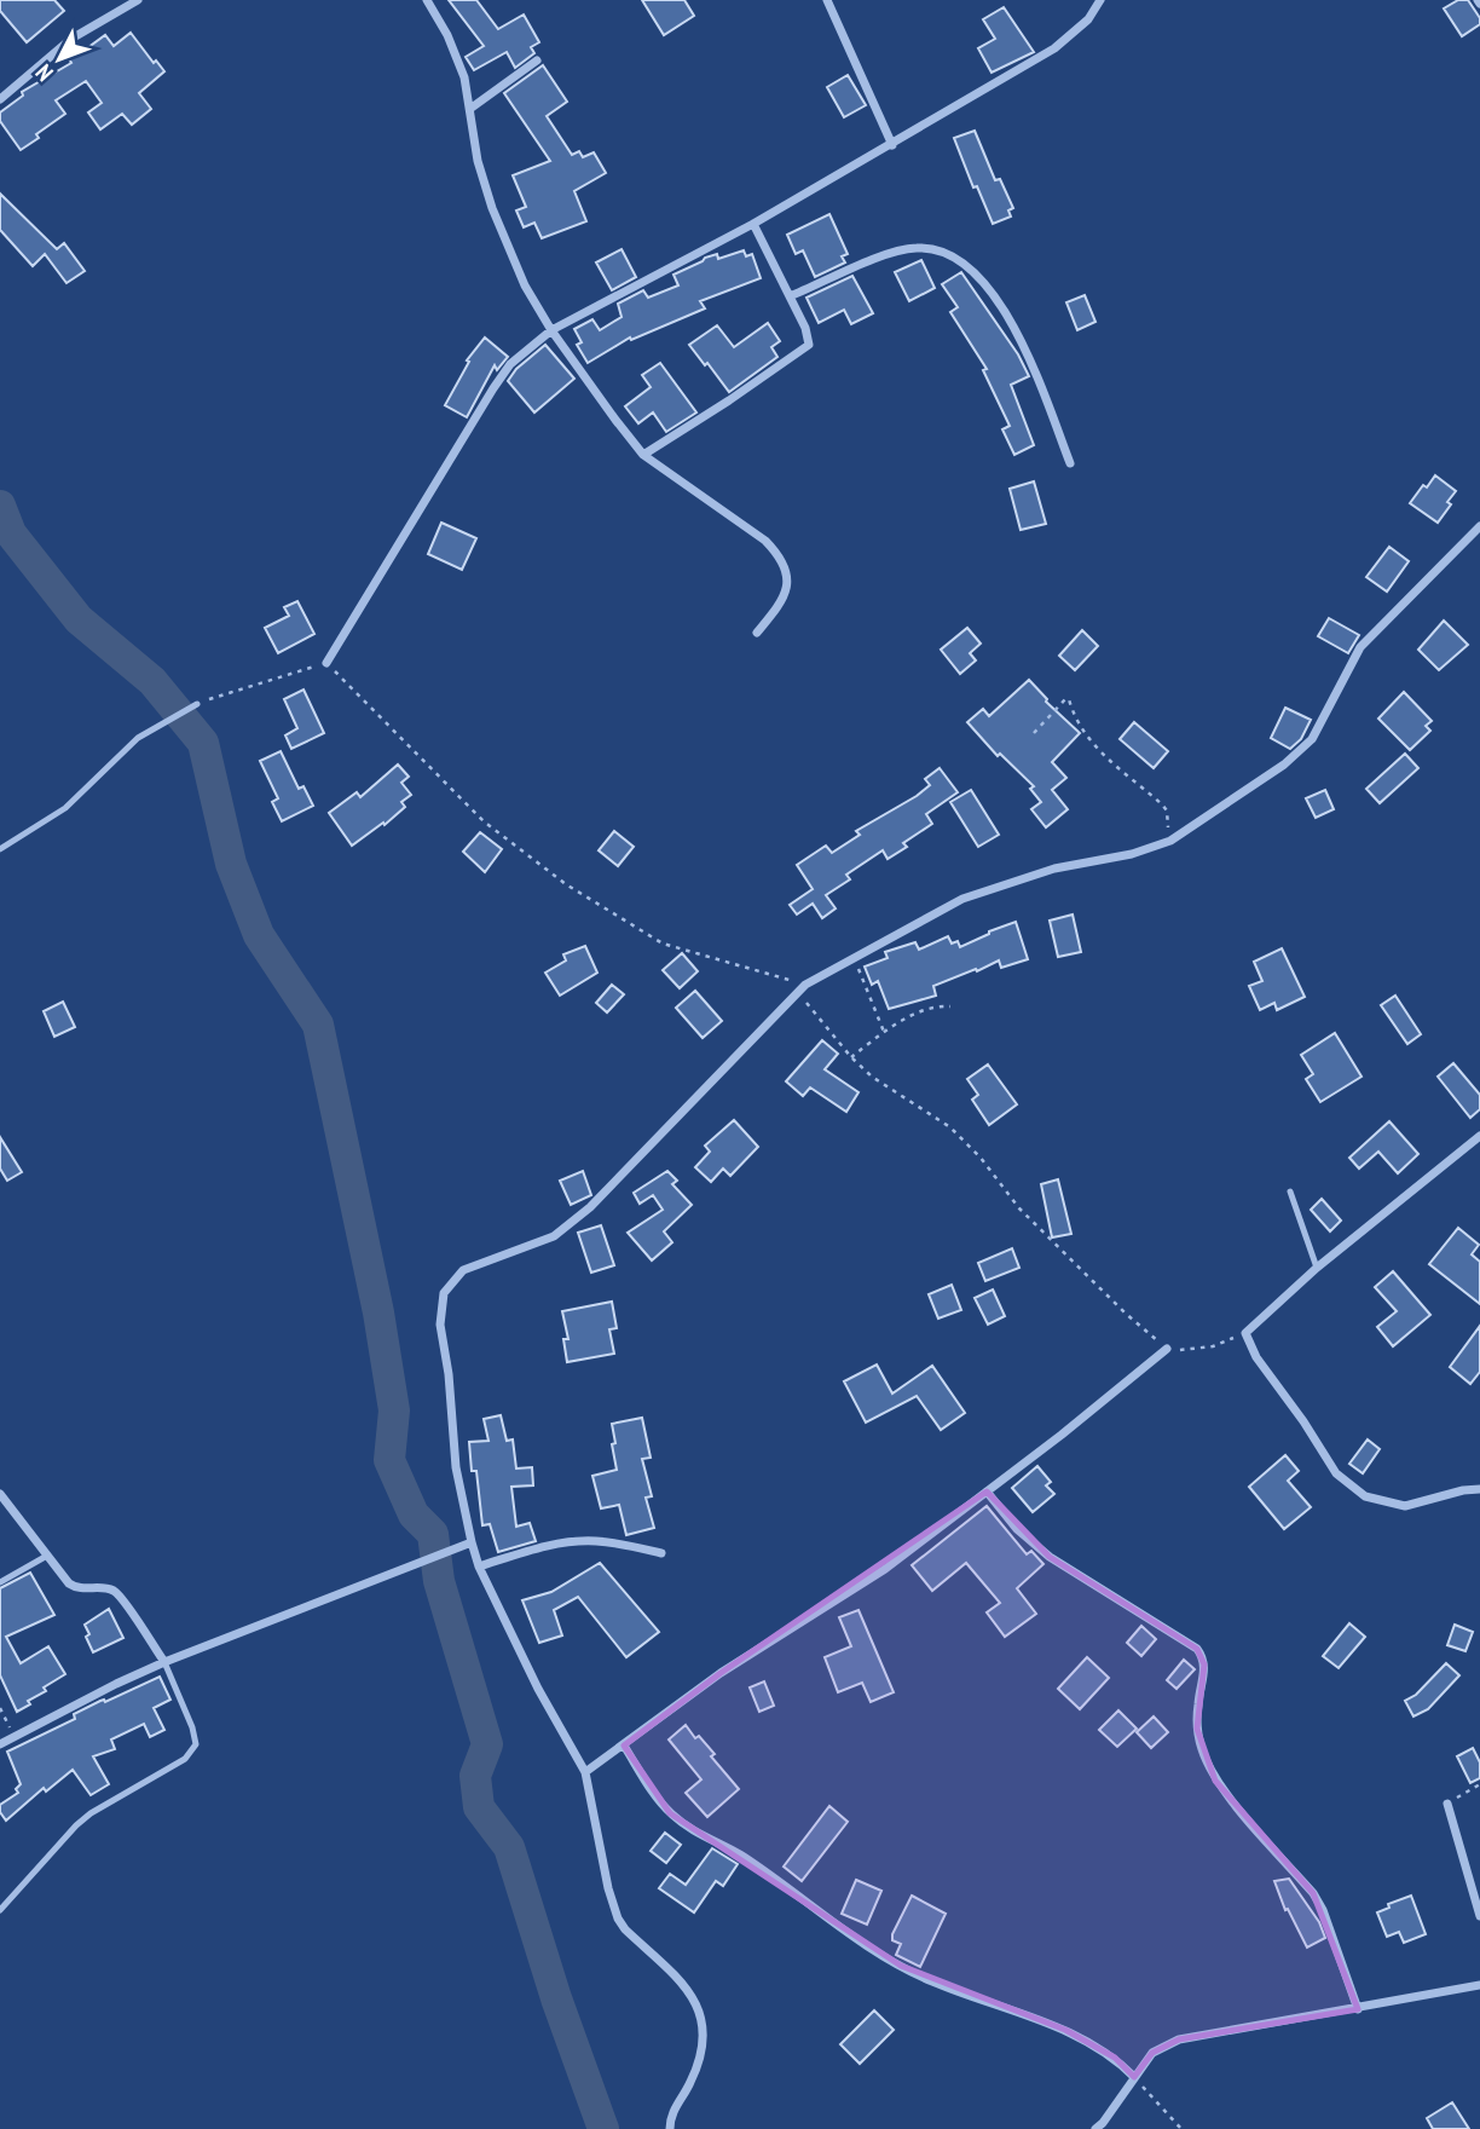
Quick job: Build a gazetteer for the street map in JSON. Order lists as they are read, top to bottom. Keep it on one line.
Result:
{"north":"bottom left"}
